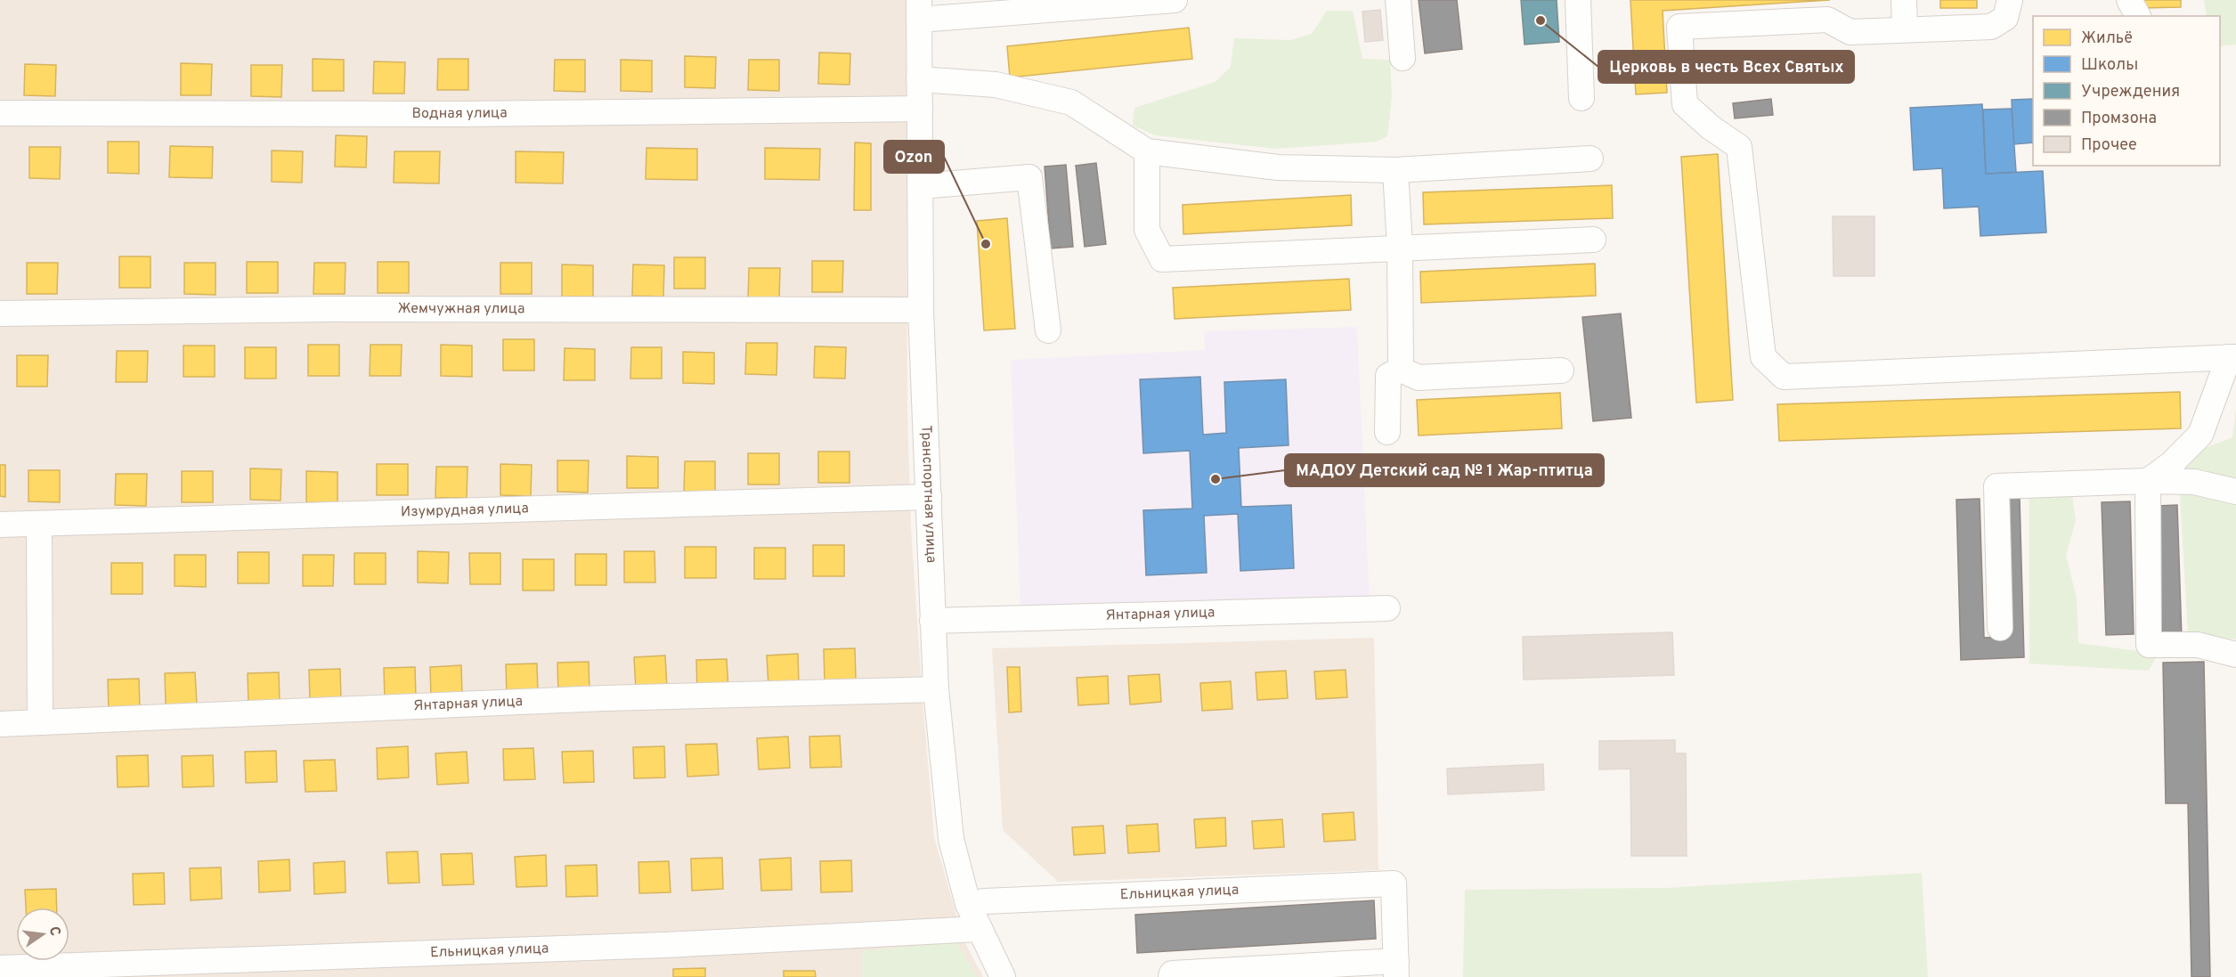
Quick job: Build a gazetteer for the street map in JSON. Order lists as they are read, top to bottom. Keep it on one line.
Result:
{"streets":{"street":["Водная улица","Жемчужная улица","Транспортная улица","Изумрудная улица","Янтарная улица","Ельницкая улица"]},"crossings":[["Водная улица","Транспортная улица"],["Жемчужная улица","Транспортная улица"],["Транспортная улица","Изумрудная улица"],["Транспортная улица","Янтарная улица"],["Транспортная улица","Ельницкая улица"]],"places":["Церковь в честь Всех Святых","Ozon","МАДОУ Детский сад № 1 Жар-птитца"],"legend":["Жильё","Школы","Учреждения","Промзона","Прочее"],"north":"right"}
